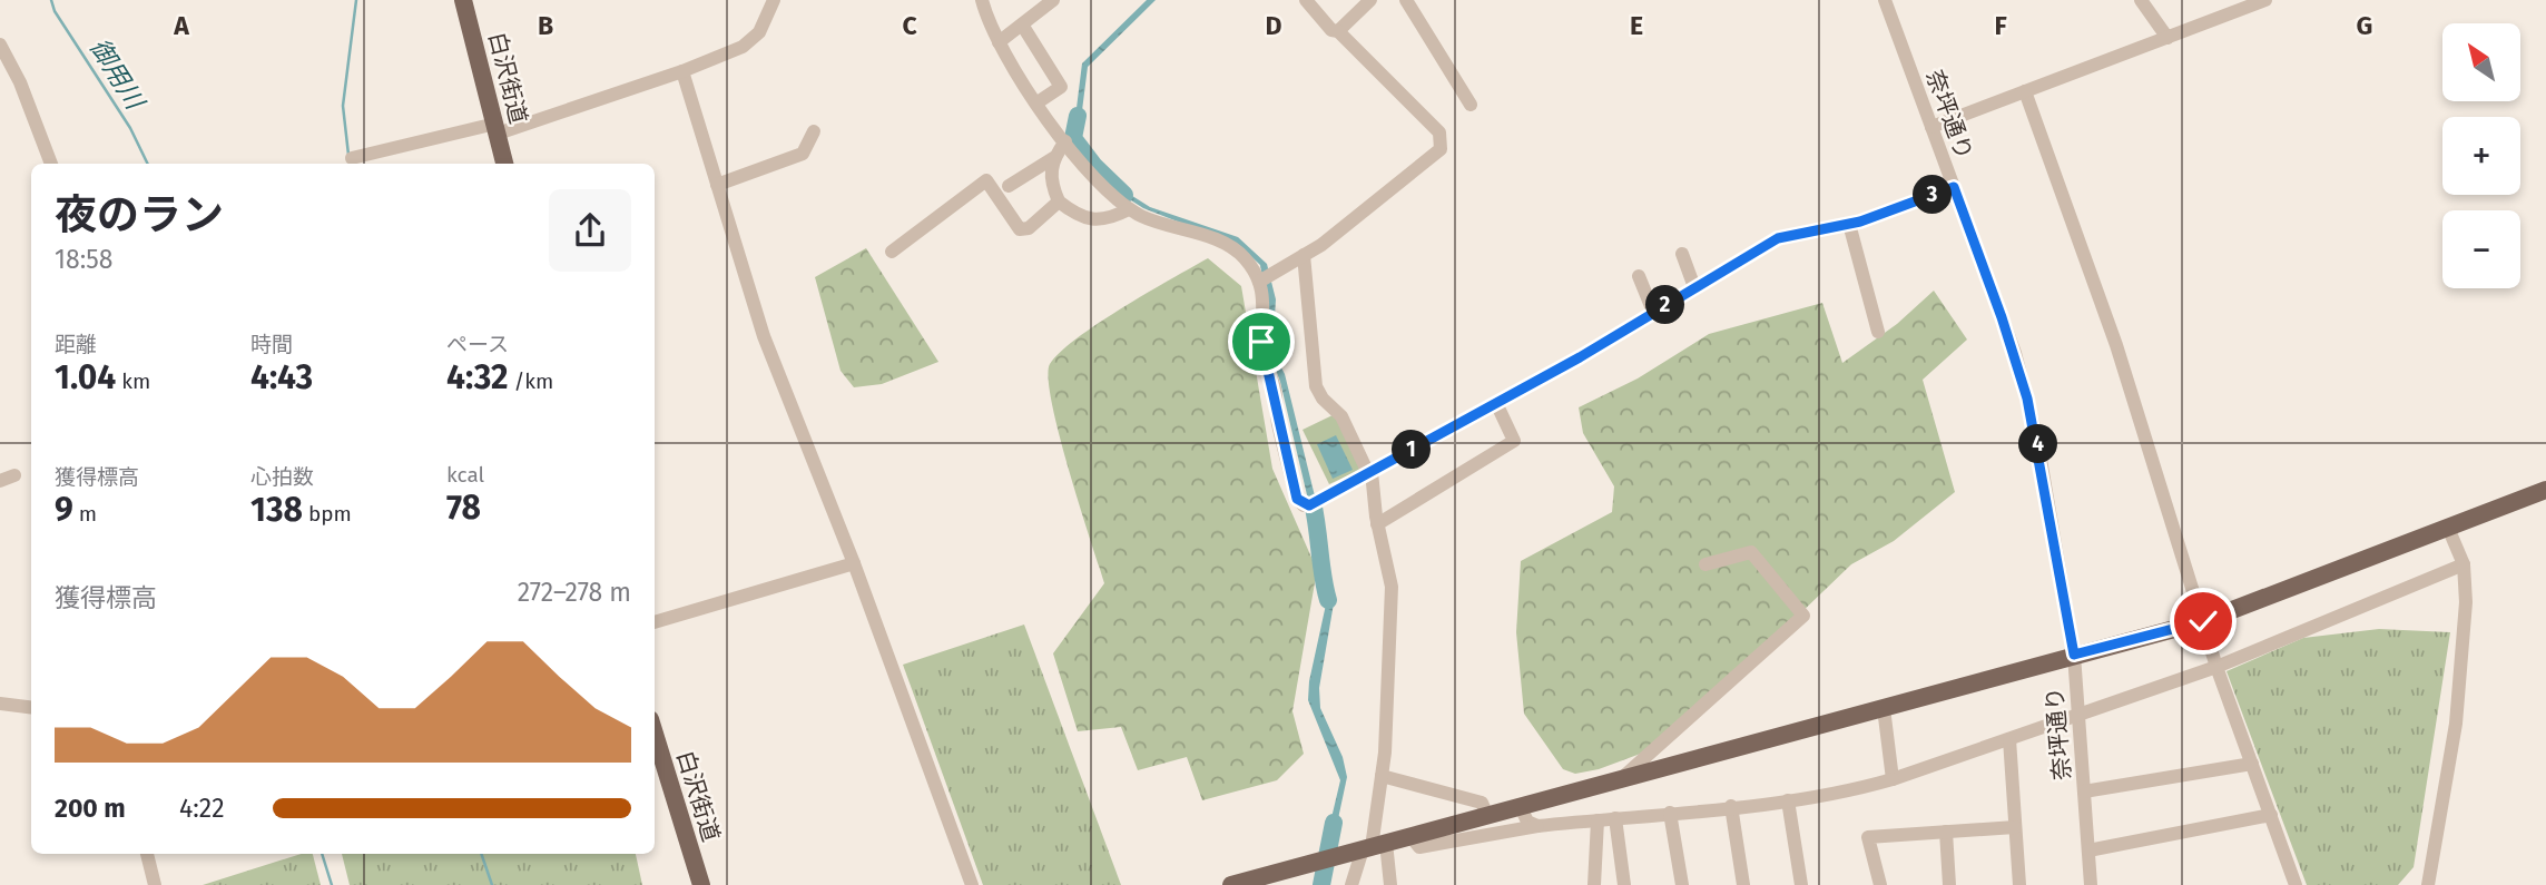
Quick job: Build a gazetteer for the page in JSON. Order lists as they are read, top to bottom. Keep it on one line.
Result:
{"streets":{"main road":["白沢街道"],"street":["奈坪通り"]},"water":["御用川"],"north":"top left","page":{"map_buttons":["+","−"],"heading":["夜のラン","18:58"],"pins":["3","2","4","1"],"stats":[["距離","1.04 km"],["時間","4:43"],["ペース","4:32 /km"],["獲得標高","9 m"],["心拍数","138 bpm"],["kcal","78"]],"chart":["獲得標高","272–278 m"],"list":[{"name":"200 m","note":"4:22"}]},"grid":{"columns":["A","B","C","D","E","F","G"]}}
